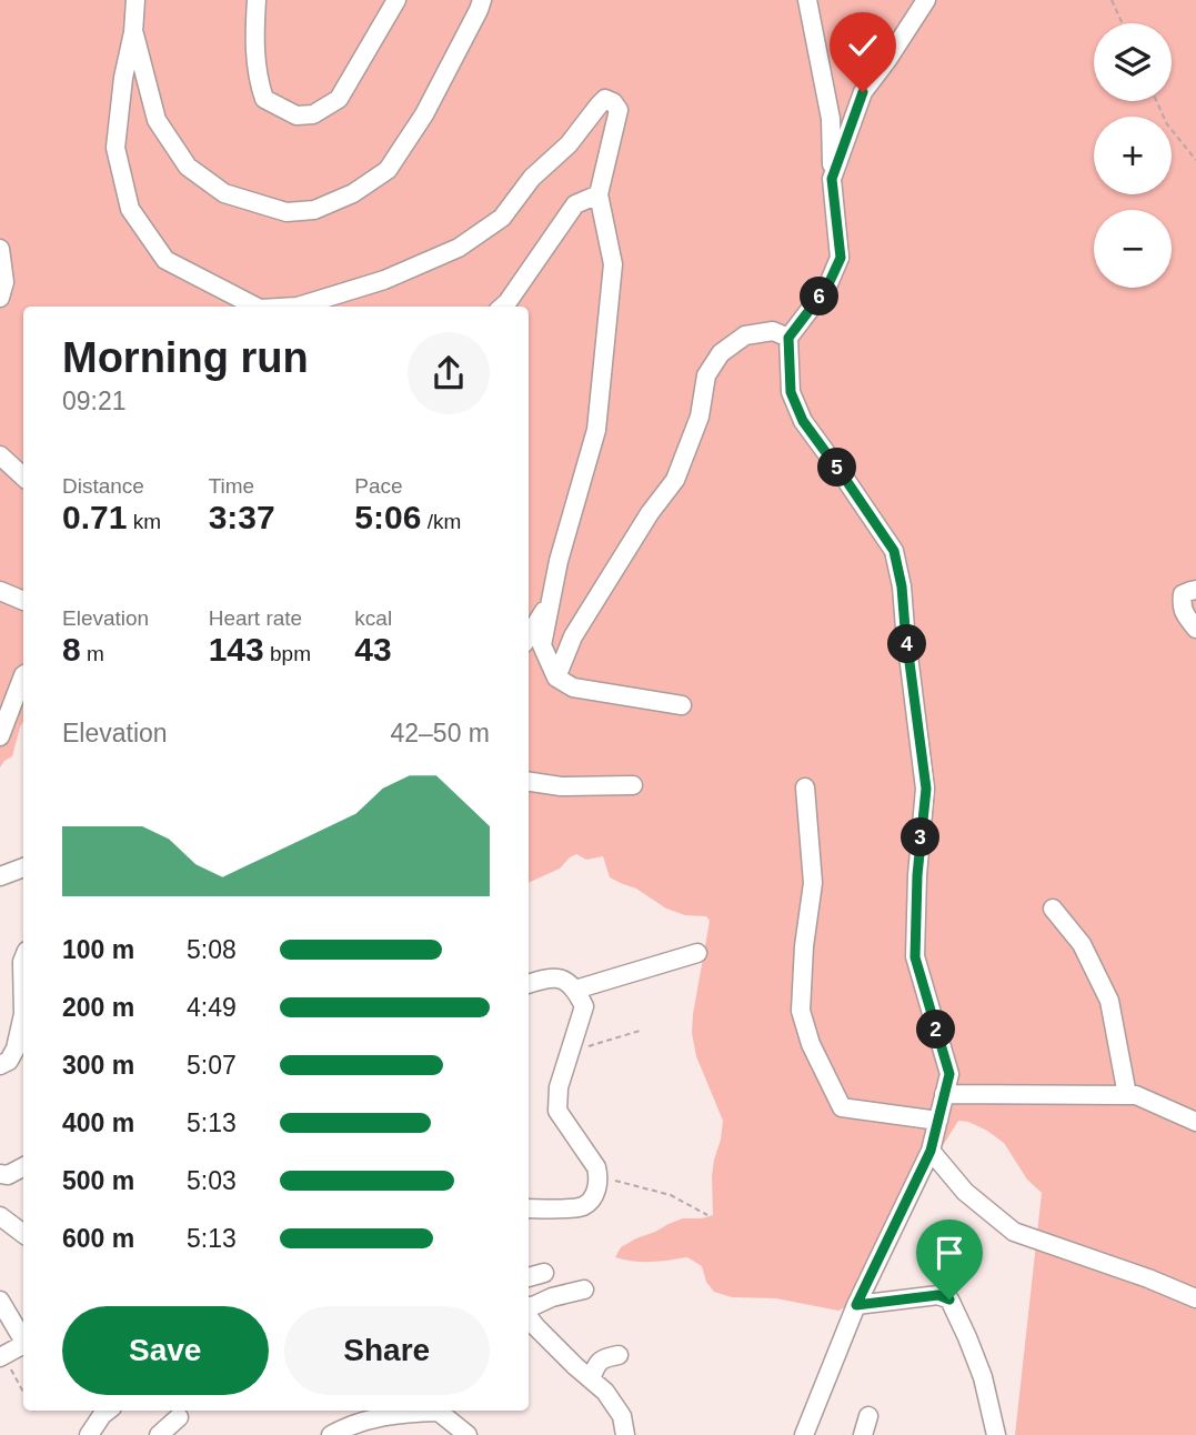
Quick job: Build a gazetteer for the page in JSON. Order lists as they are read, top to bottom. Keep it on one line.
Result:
{"page":{"map_buttons":["+","−"],"pins":["6","5","4","3","2"],"heading":["Morning run","09:21"],"stats":[["Distance","0.71 km"],["Time","3:37"],["Pace","5:06 /km"],["Elevation","8 m"],["Heart rate","143 bpm"],["kcal","43"]],"chart":["Elevation","42–50 m"],"list":[{"name":"100 m","note":"5:08"},{"name":"200 m","note":"4:49"},{"name":"300 m","note":"5:07"},{"name":"400 m","note":"5:13"},{"name":"500 m","note":"5:03"},{"name":"600 m","note":"5:13"}],"buttons":["Save","Share"]}}
